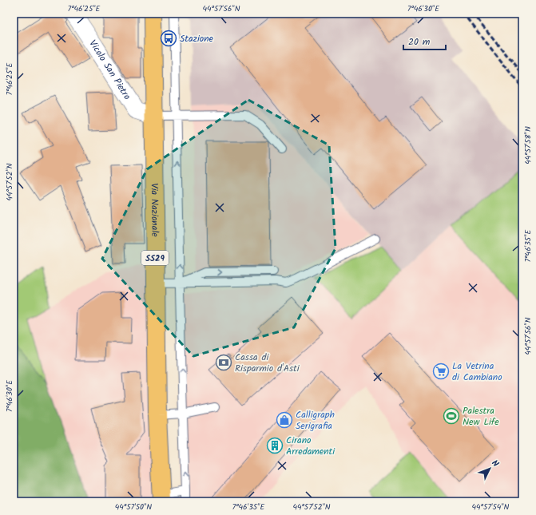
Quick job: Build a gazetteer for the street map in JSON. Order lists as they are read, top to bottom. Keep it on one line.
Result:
{"streets":{"main road":["Via Nazionale","SS29"],"street":["Vicolo San Pietro"]},"crossings":[["Vicolo San Pietro","Via Nazionale"]],"places":{"bus stop":["Stazione"],"bank":["Cassa di Risparmio d'Asti"],"supermarket":["La Vetrina di Cambiano"],"sports":["Palestra New Life"],"shop":["Calligraph Serigrafia"],"building":["Cirano Arredamenti"]},"scale_bar":"20 m","north":"top right","coordinates":["7°46'25\"E","44°57'56\"N","7°46'30\"E","44°57'58\"N","44°57'52\"N","7°46'35\"E","44°57'50\"N","44°57'54\"N"]}
